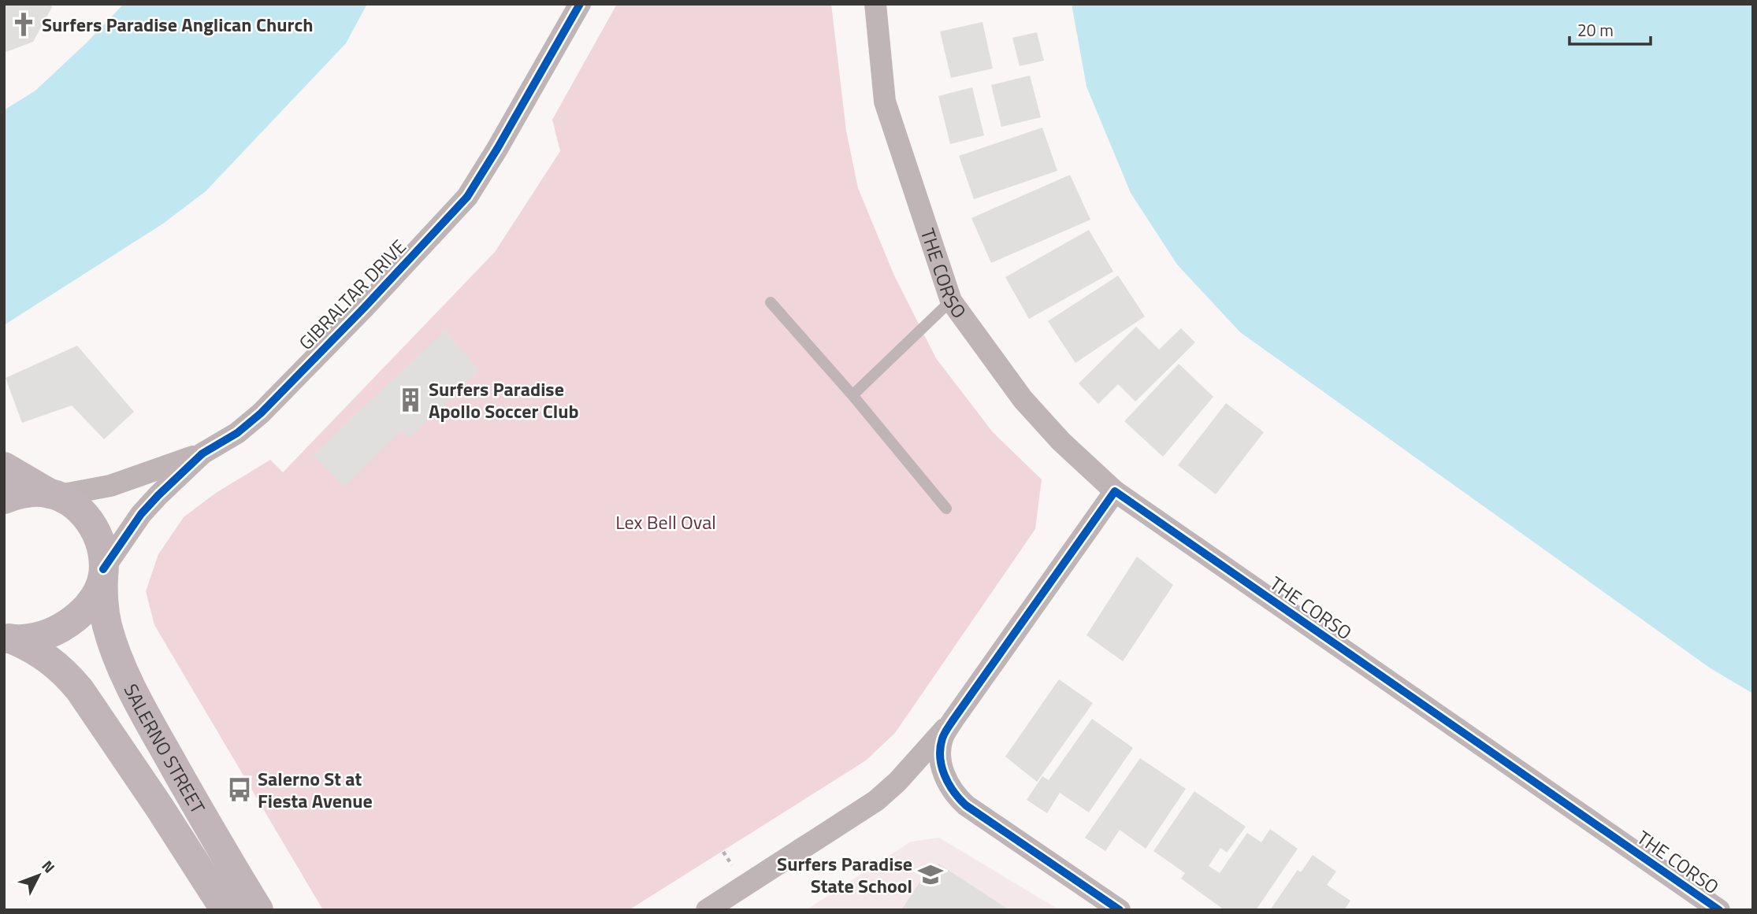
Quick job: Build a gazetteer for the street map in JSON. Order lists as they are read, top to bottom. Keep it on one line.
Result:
{"streets":{"main road":["SALERNO STREET"],"street":["THE CORSO","GIBRALTAR DRIVE"]},"crossings":[["GIBRALTAR DRIVE","SALERNO STREET"]],"parks":["Lex Bell Oval"],"places":{"church":["Surfers Paradise Anglican Church"],"building":["Surfers Paradise Apollo Soccer Club"],"bus stop":["Salerno St at Fiesta Avenue"],"school or university":["Surfers Paradise State School"]},"scale_bar":"20 m","north":"top right"}
